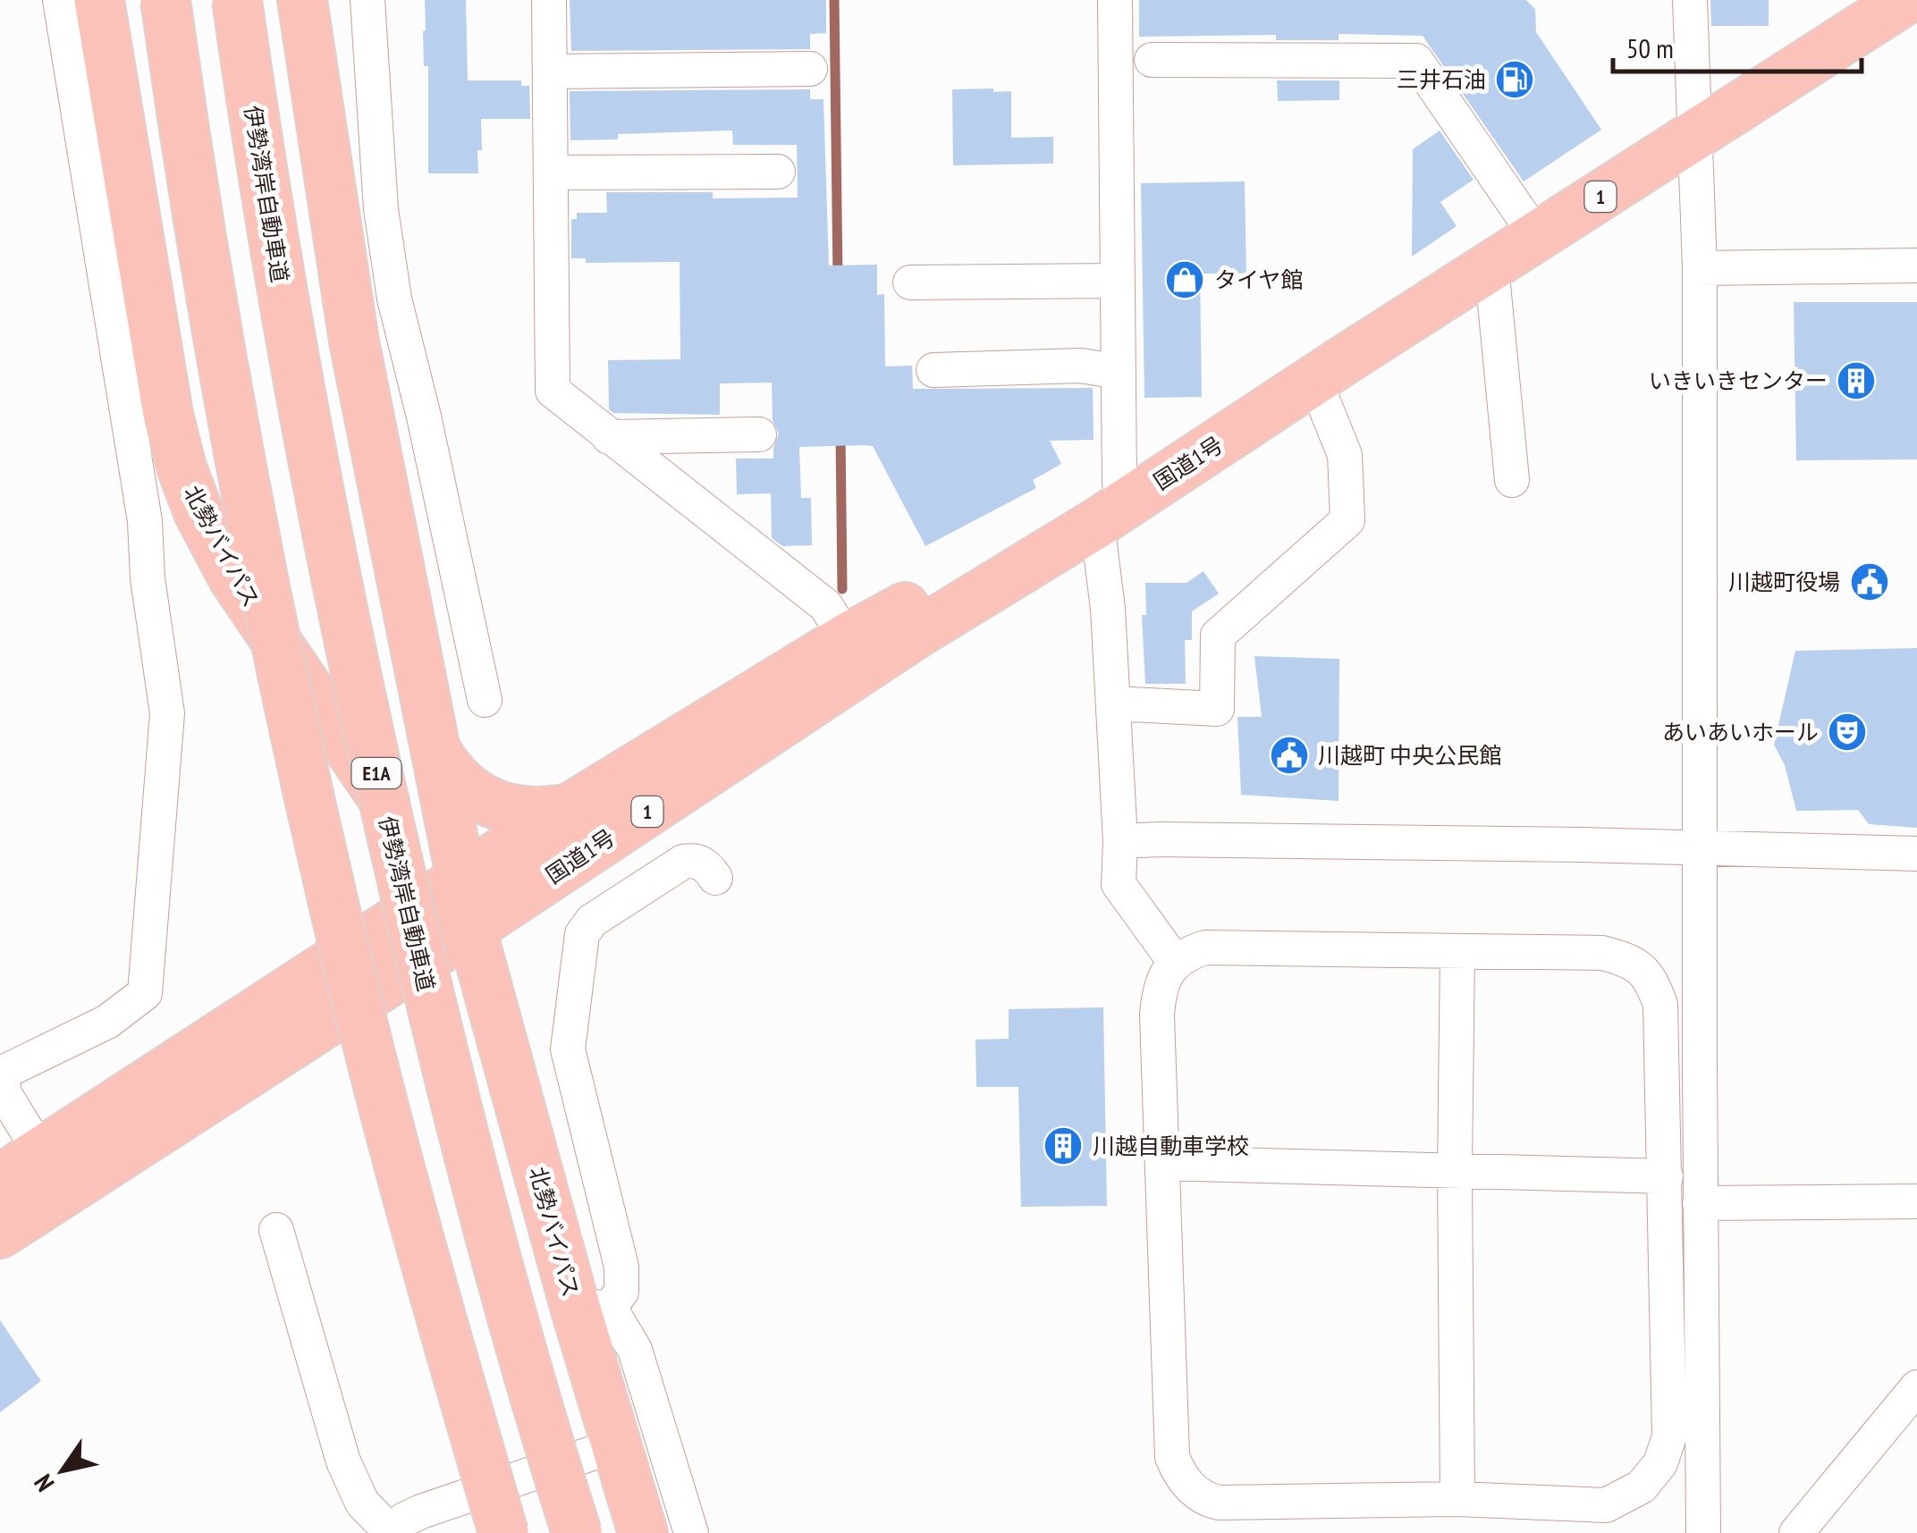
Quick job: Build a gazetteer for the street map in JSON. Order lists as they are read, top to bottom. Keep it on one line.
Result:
{"streets":{"highway":["伊勢湾岸自動車道","1","国道1号","北勢バイパス","E1A"]},"crossings":[["国道1号","北勢バイパス"]],"places":{"fuel station":["三井石油"],"shop":["タイヤ館"],"building":["いきいきセンター","川越自動車学校"],"public building":["川越町役場","川越町 中央公民館"],"theatre":["あいあいホール"]},"scale_bar":"50 m","north":"bottom left"}
